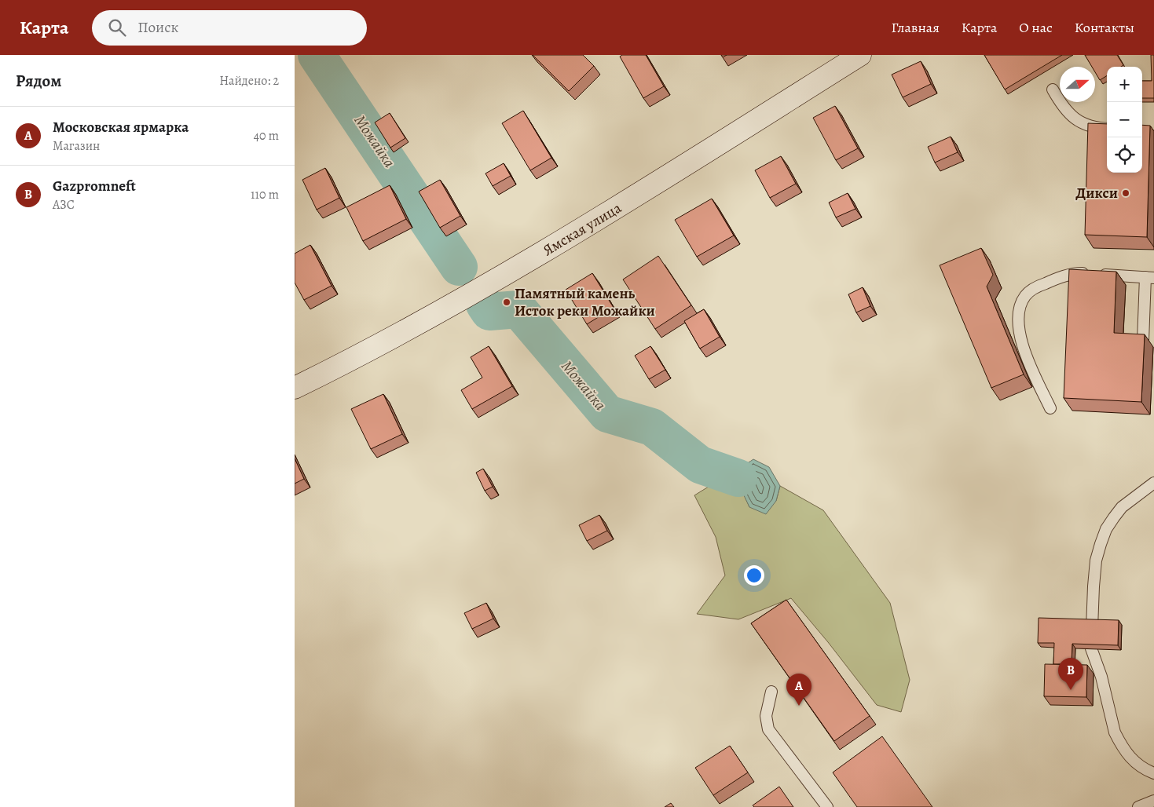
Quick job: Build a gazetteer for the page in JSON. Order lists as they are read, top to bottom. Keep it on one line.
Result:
{"streets":{"main road":["Ямская улица"]},"water":["Можайка"],"places":["Дикси","Памятный камень Исток реки Можайки"],"north":"right","page":{"header":"Карта","search":"Поиск","nav":["Главная","Карта","О нас","Контакты"],"heading":["Рядом","Найдено: 2"],"map_buttons":["+","−"],"list":[{"mark":"A","name":"Московская ярмарка","note":"Магазин","value":"40 m"},{"mark":"B","name":"Gazpromneft","note":"АЗС","value":"110 m"}],"pins":["B","A"]}}
